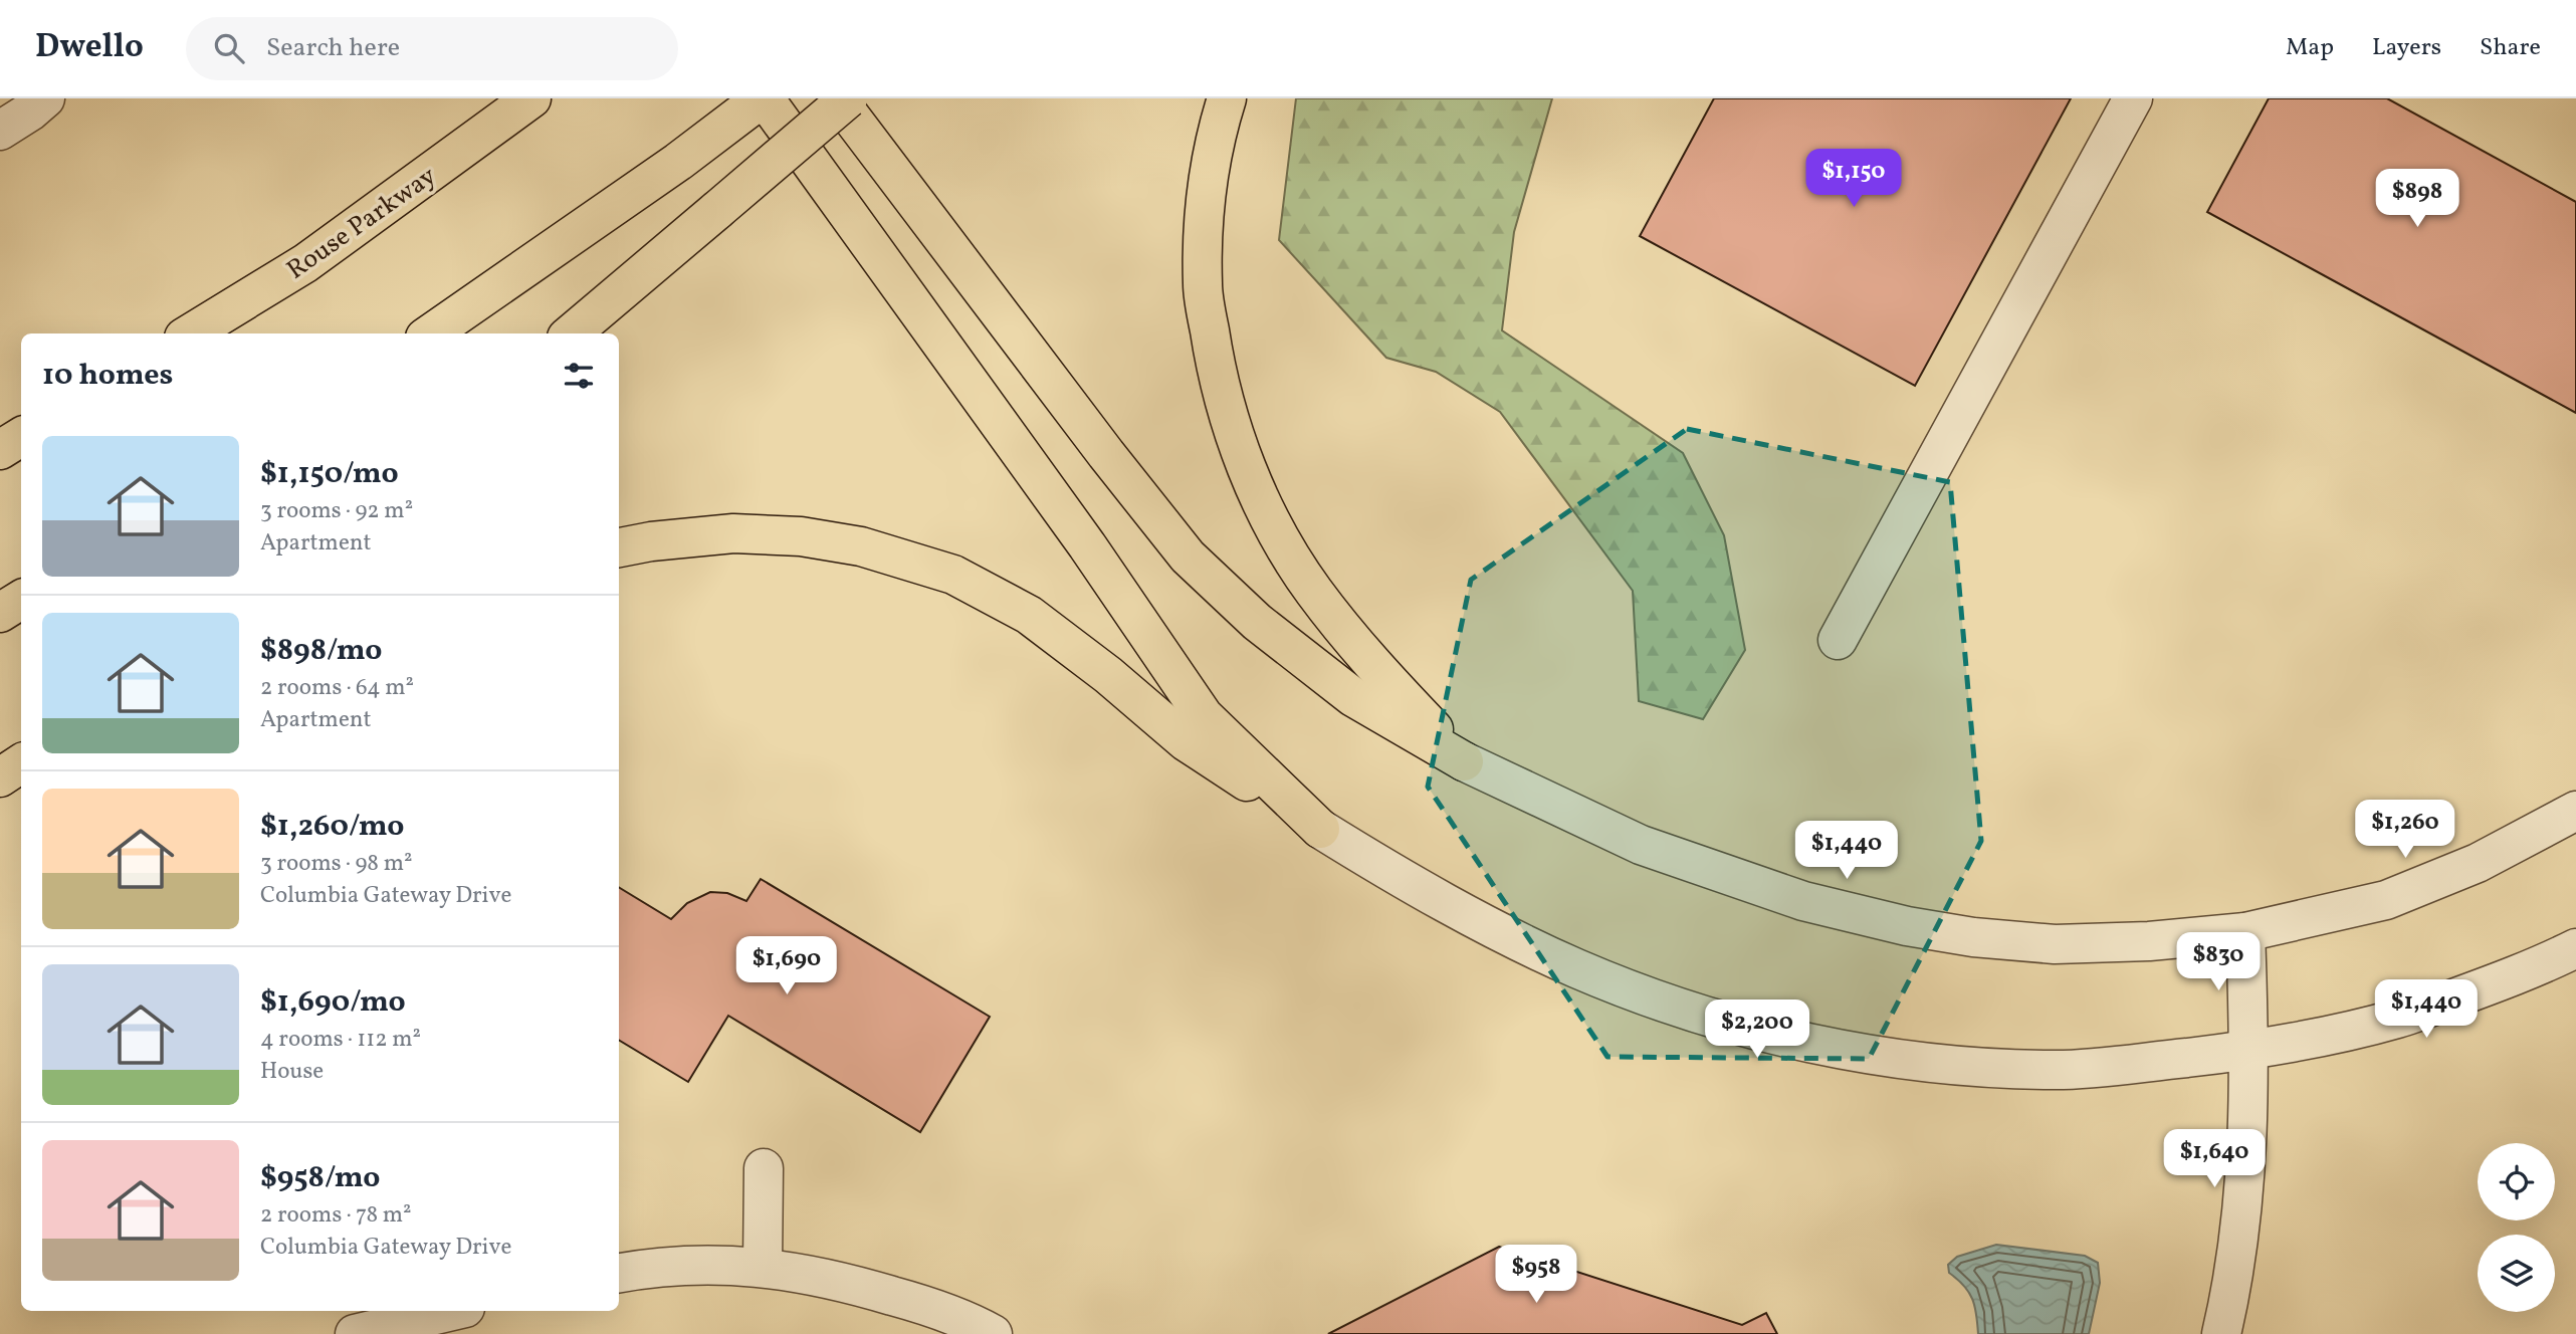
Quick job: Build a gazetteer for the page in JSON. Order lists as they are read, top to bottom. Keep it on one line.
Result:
{"streets":{"main road":["Rouse Parkway"]},"page":{"header":"Dwello","search":"Search here","nav":["Map","Layers","Share"],"price":["$1,150","$898","$1,260","$1,440","$830","$1,690","$1,440","$2,200","$1,640","$958"],"heading":"10 homes","list":[{"name":"$1,150/mo","note":"3 rooms · 92 m² · Apartment"},{"name":"$898/mo","note":"2 rooms · 64 m² · Apartment"},{"name":"$1,260/mo","note":"3 rooms · 98 m² · Columbia Gateway Drive"},{"name":"$1,690/mo","note":"4 rooms · 112 m² · House"},{"name":"$958/mo","note":"2 rooms · 78 m² · Columbia Gateway Drive"}]}}
